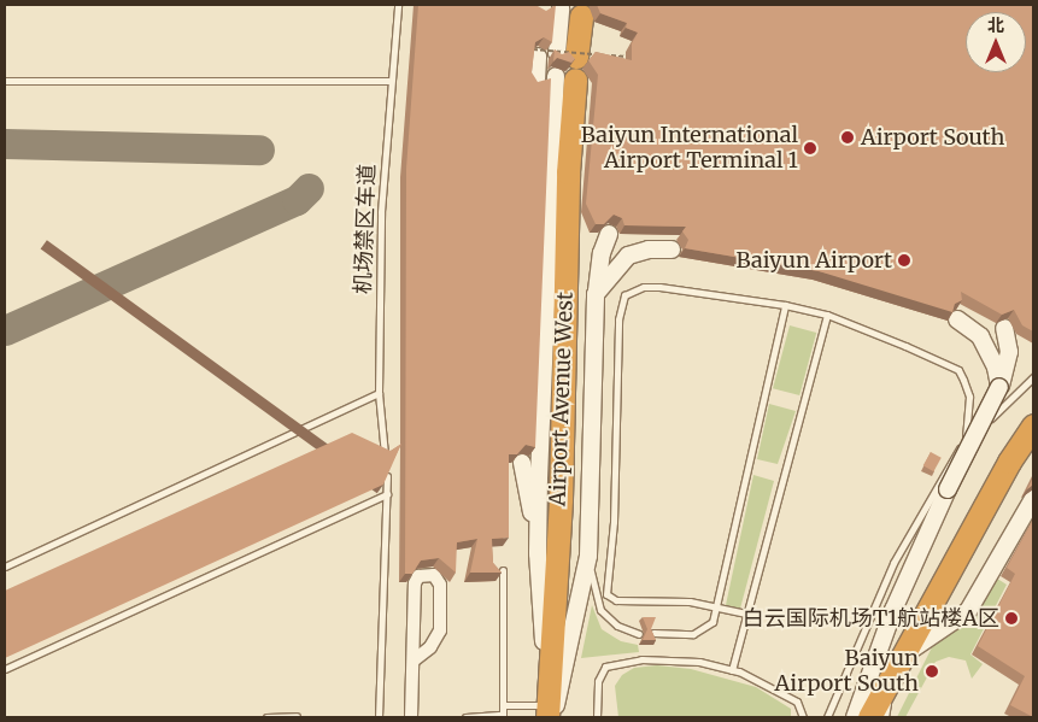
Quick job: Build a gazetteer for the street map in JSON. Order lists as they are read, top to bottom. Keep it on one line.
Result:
{"streets":{"highway":["Airport Avenue West"],"lane":["机场禁区车道"]},"places":["Airport South","Baiyun International Airport Terminal 1","Baiyun Airport","白云国际机场T1航站楼A区","Baiyun Airport South"],"north":"top"}
